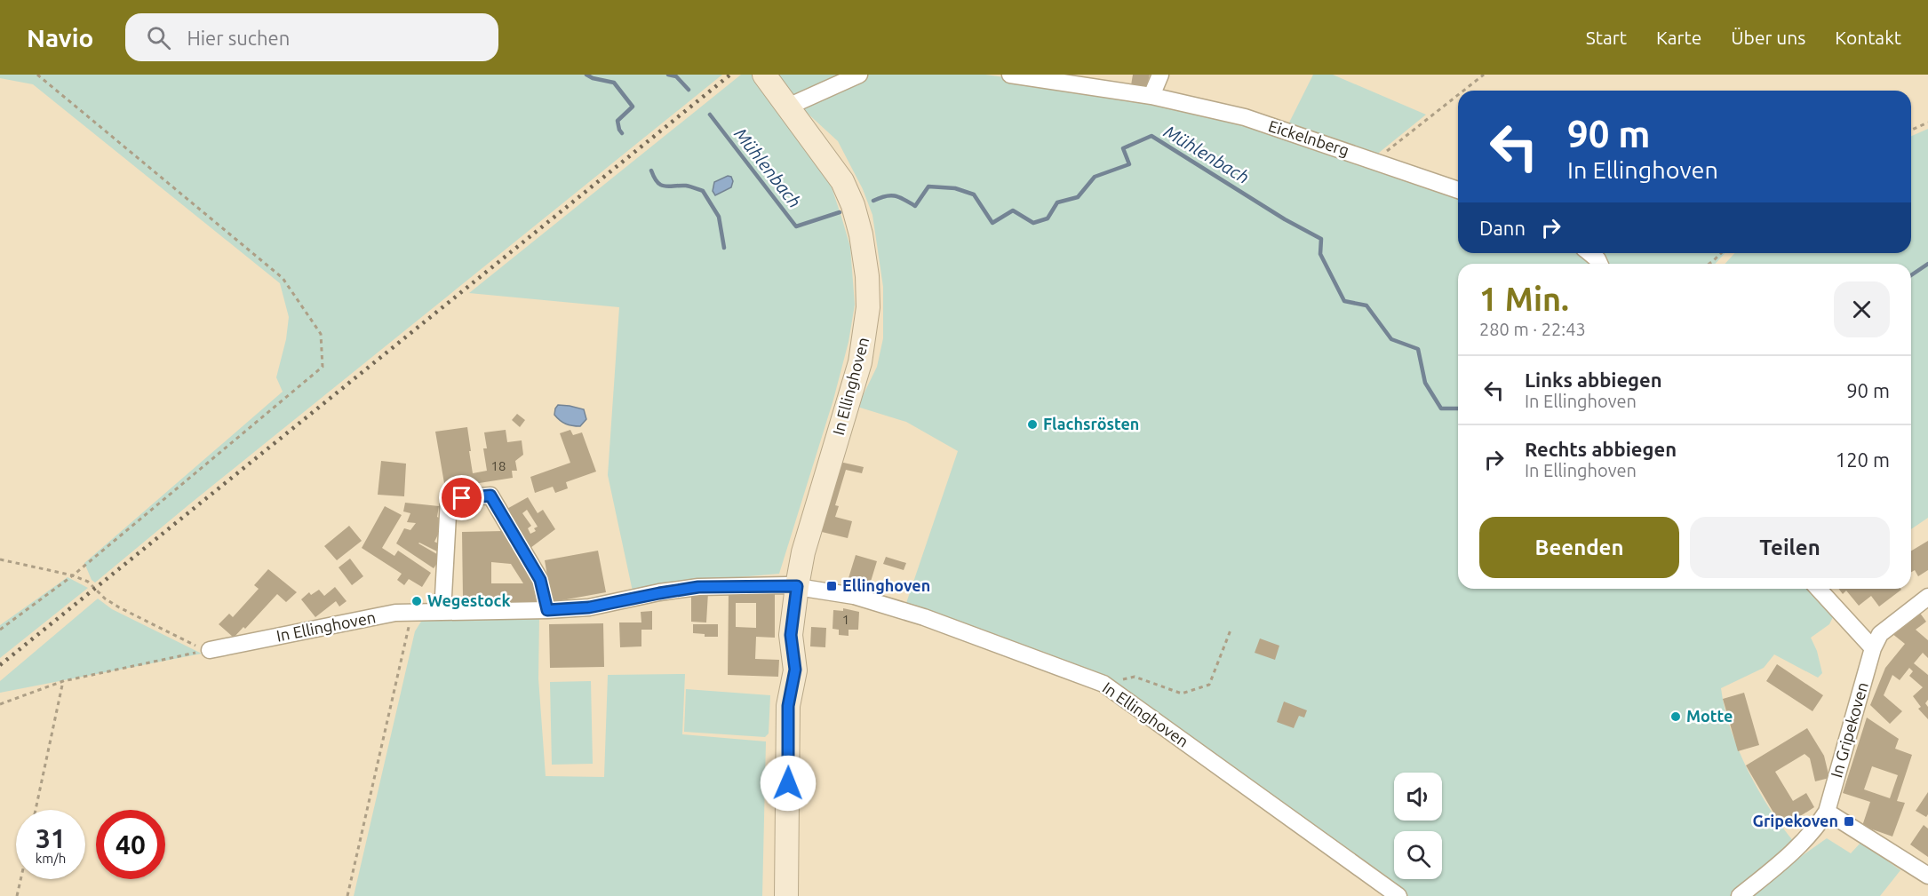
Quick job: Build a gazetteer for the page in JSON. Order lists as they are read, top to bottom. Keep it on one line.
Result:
{"streets":{"street":["Eickelnberg","In Ellinghoven","In Gripekoven"]},"water":["Mühlenbach"],"places":{"other":["Flachsrösten","Wegestock","Motte"],"transit":["Ellinghoven","Gripekoven"]},"house_numbers":["18","1"],"page":{"header":"Navio","search":"Hier suchen","nav":["Start","Karte","Über uns","Kontakt"],"turn":["90 m","In Ellinghoven"],"then":"Dann","heading":["1 Min.","280 m · 22:43"],"list":[{"name":"Links abbiegen","note":"In Ellinghoven","value":"90 m"},{"name":"Rechts abbiegen","note":"In Ellinghoven","value":"120 m"}],"buttons":["Beenden","Teilen"],"speed":"31 km/h","limit":"40"}}
